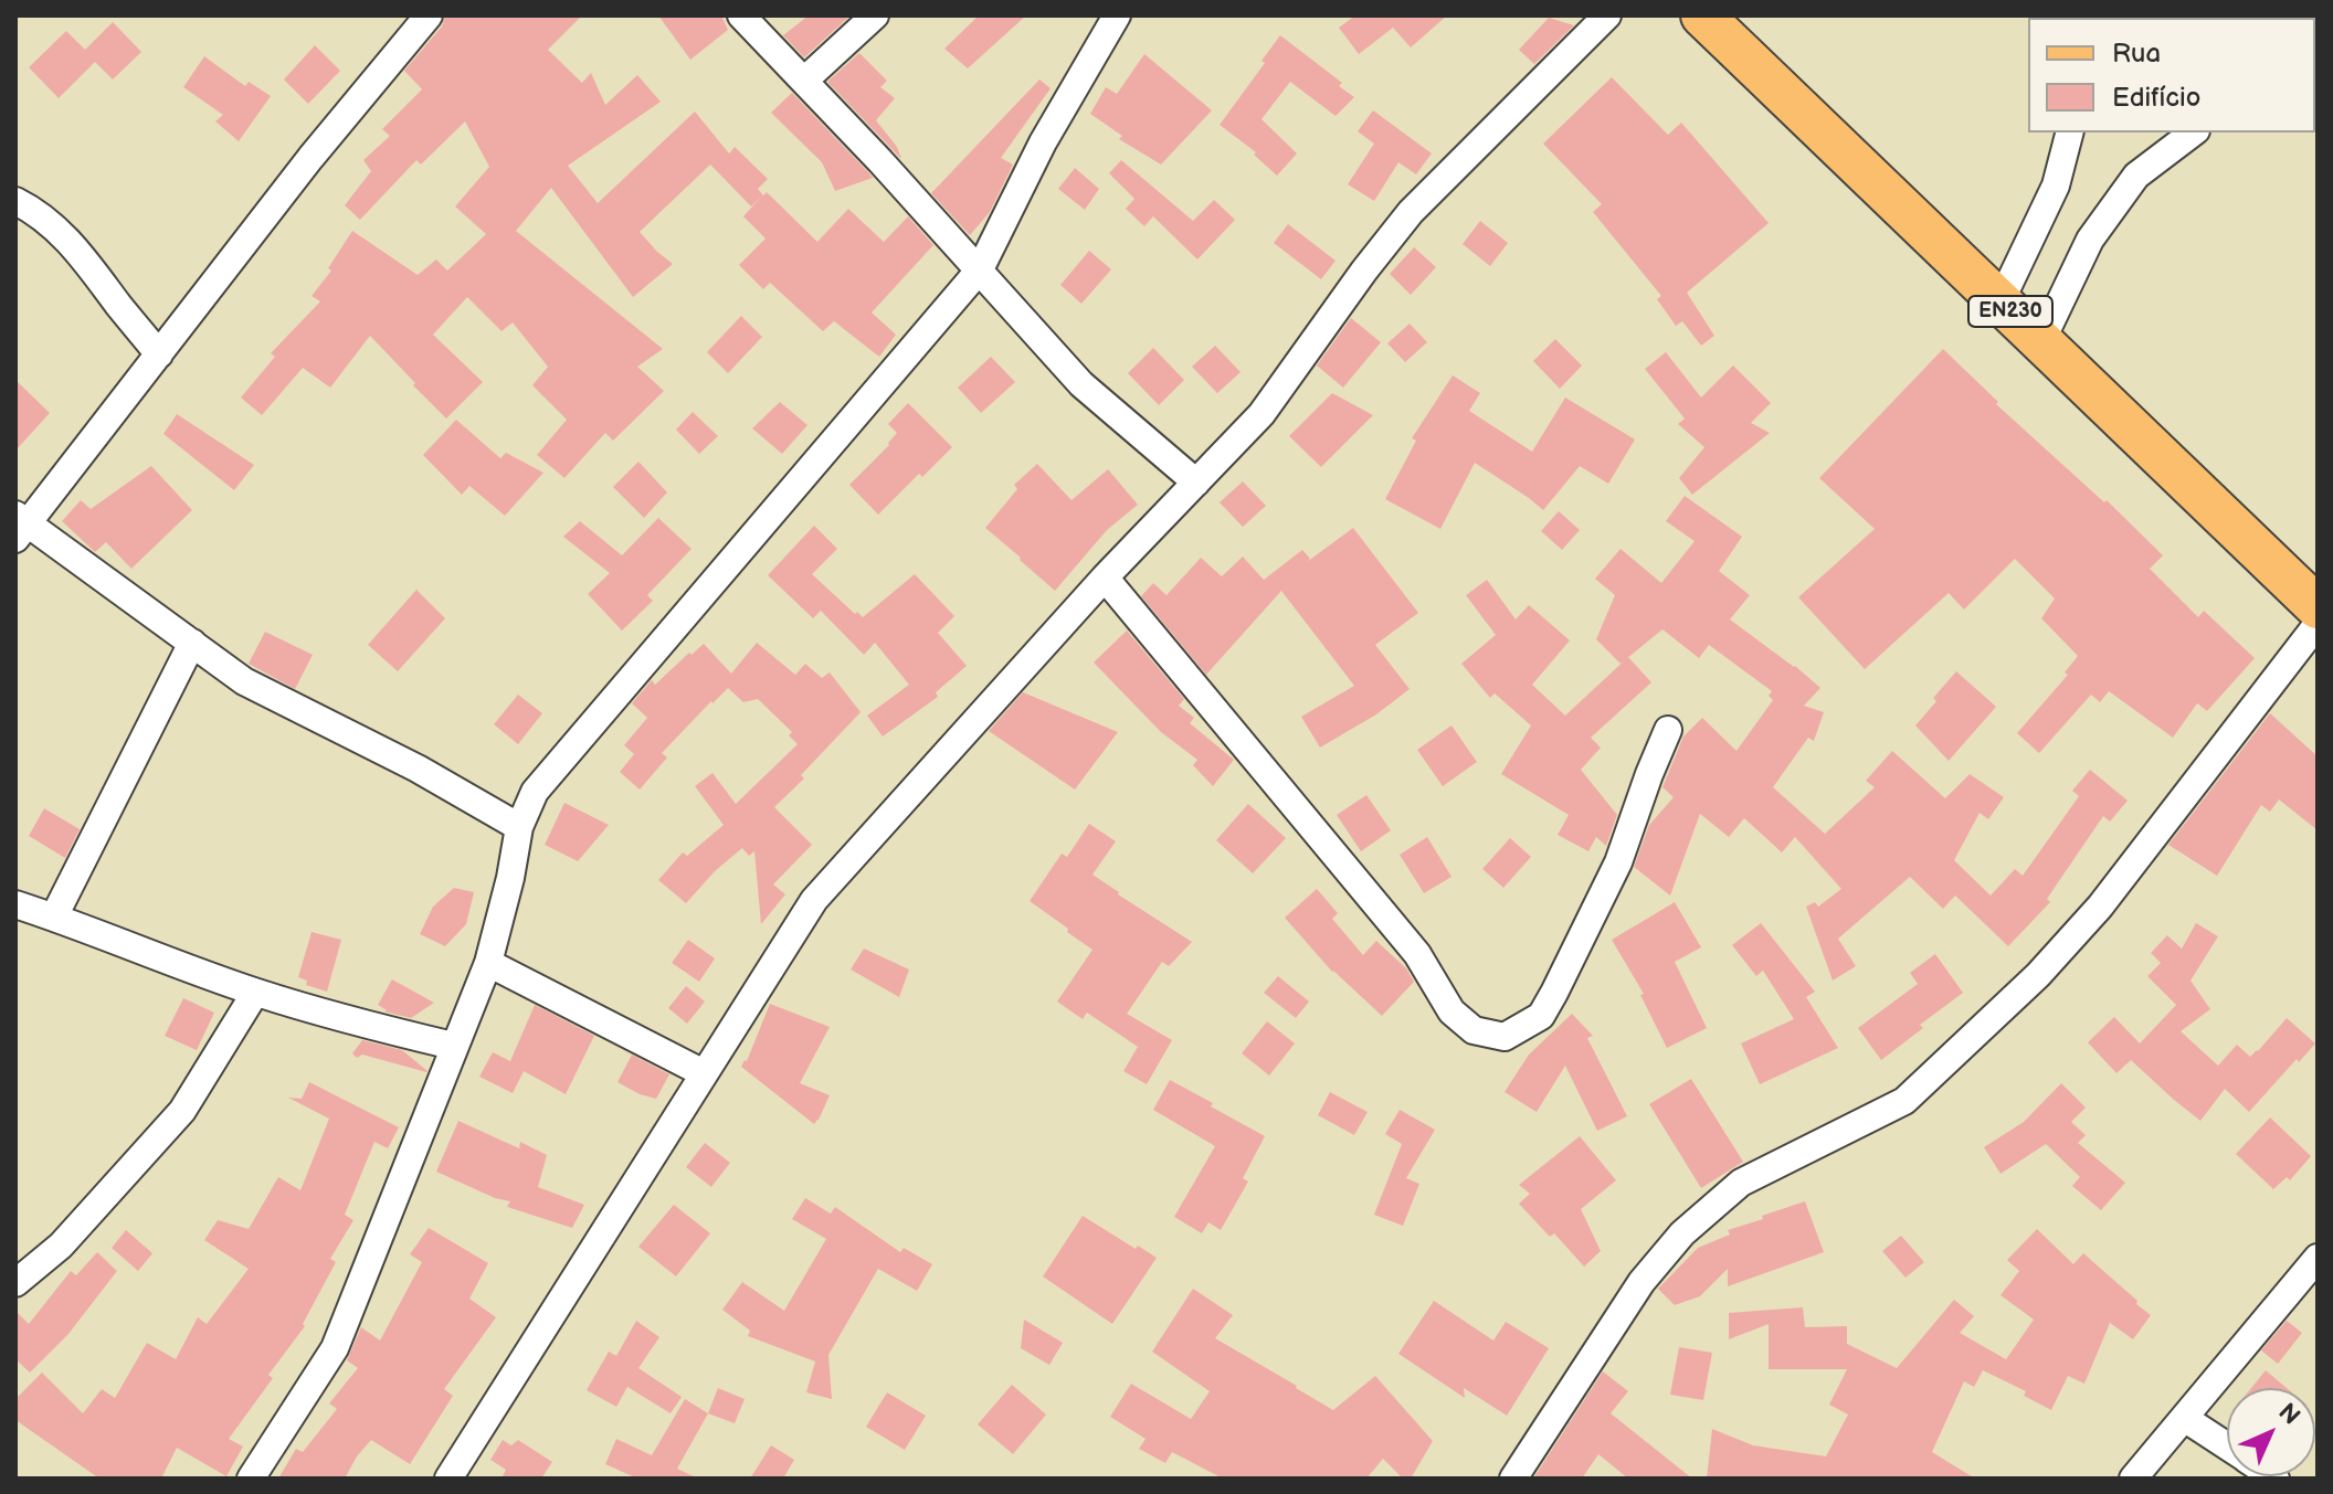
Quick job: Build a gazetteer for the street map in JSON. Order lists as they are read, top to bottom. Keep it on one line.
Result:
{"streets":{"main road":["EN230"]},"legend":["Rua","Edifício"],"north":"top right"}
